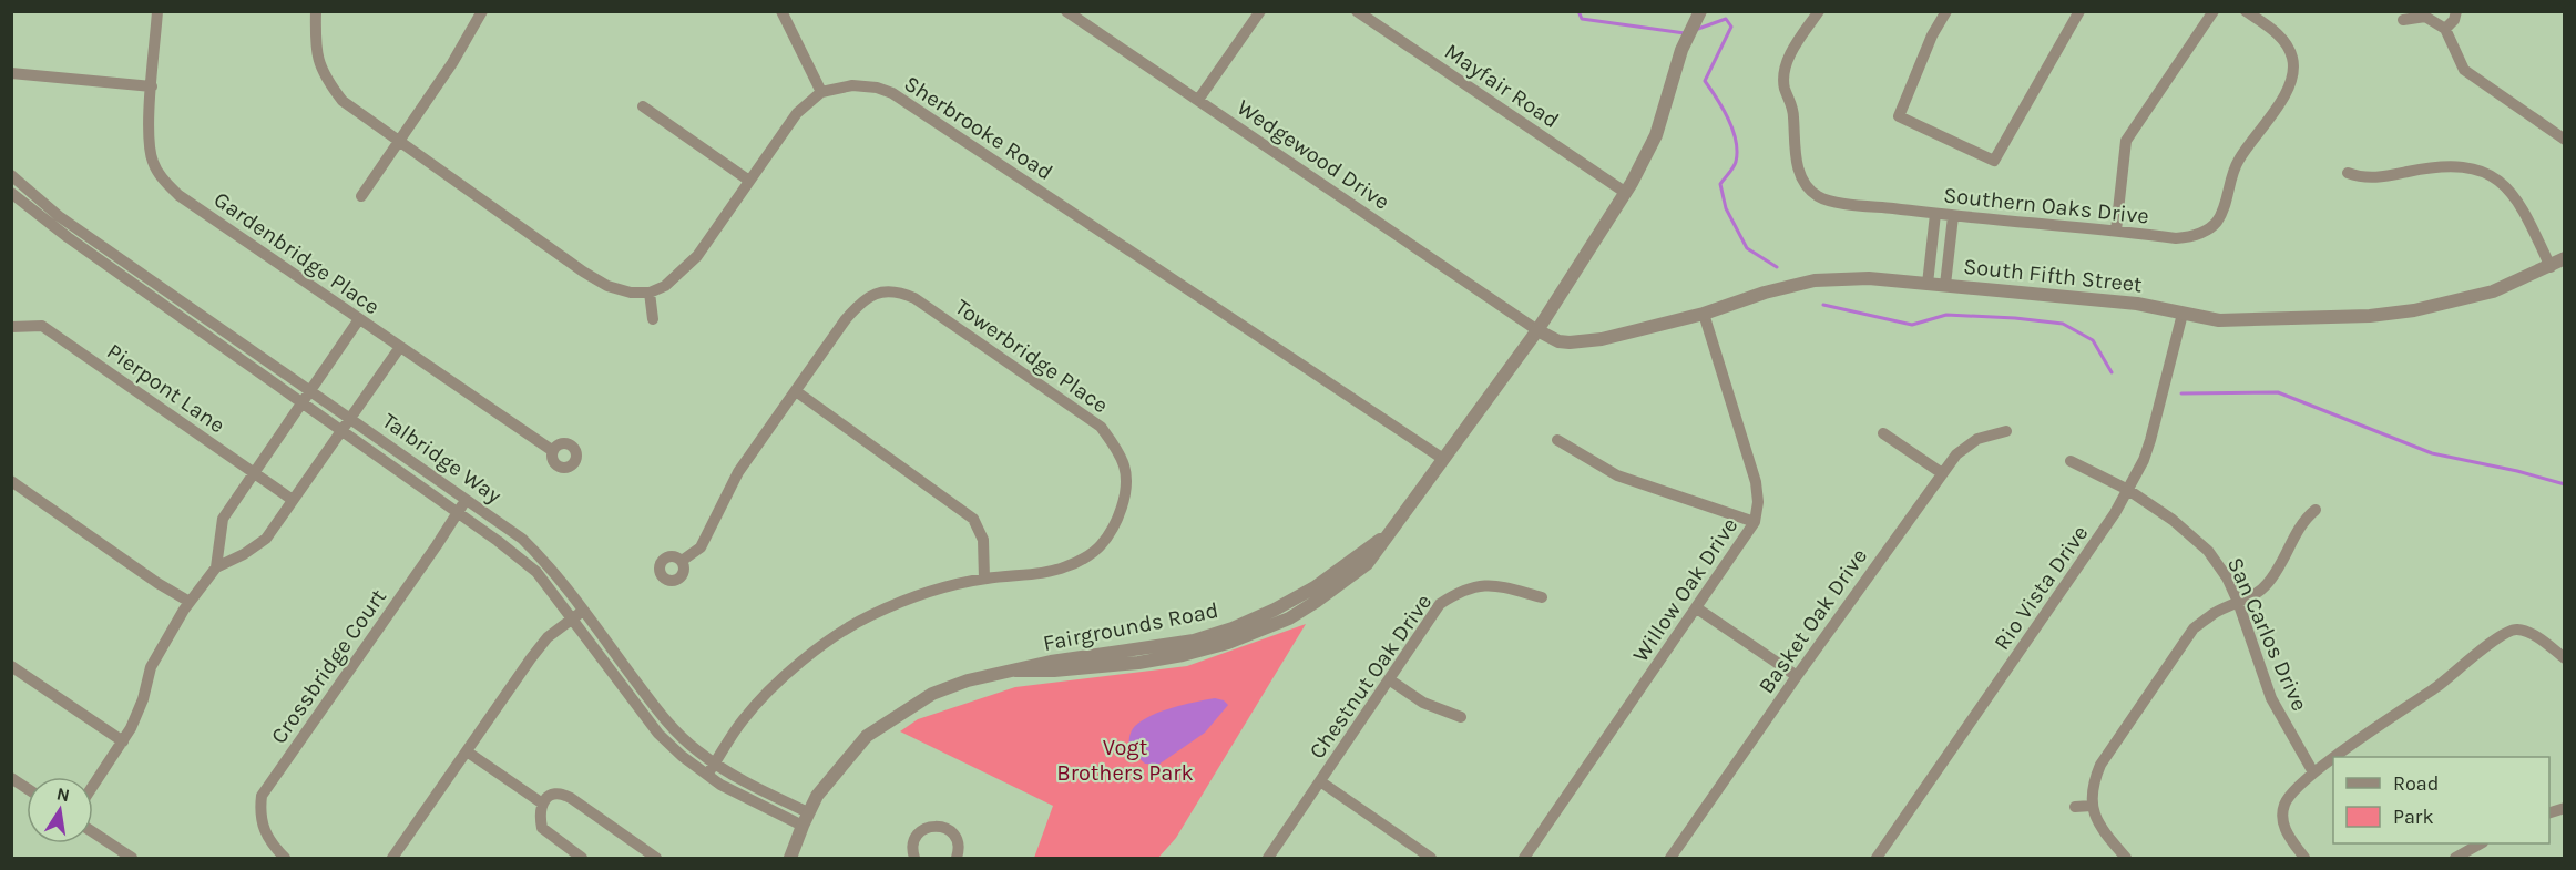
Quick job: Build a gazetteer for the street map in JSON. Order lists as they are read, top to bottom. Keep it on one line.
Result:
{"streets":{"street":["Mayfair Road","Sherbrooke Road","Wedgewood Drive","Southern Oaks Drive","Gardenbridge Place","South Fifth Street","Towerbridge Place","Pierpont Lane","Talbridge Way","Rio Vista Drive","Willow Oak Drive","Basket Oak Drive","Fairgrounds Road","San Carlos Drive","Crossbridge Court","Chestnut Oak Drive"]},"crossings":[["Mayfair Road","Fairgrounds Road"],["Sherbrooke Road","Fairgrounds Road"],["Wedgewood Drive","South Fifth Street"],["Wedgewood Drive","Fairgrounds Road"],["South Fifth Street","Rio Vista Drive"],["South Fifth Street","Willow Oak Drive"],["South Fifth Street","Fairgrounds Road"],["Towerbridge Place","Talbridge Way"],["Talbridge Way","Fairgrounds Road"],["Talbridge Way","Crossbridge Court"],["Rio Vista Drive","San Carlos Drive"]],"parks":["Vogt Brothers Park"],"legend":["Road","Park"],"north":"top"}
